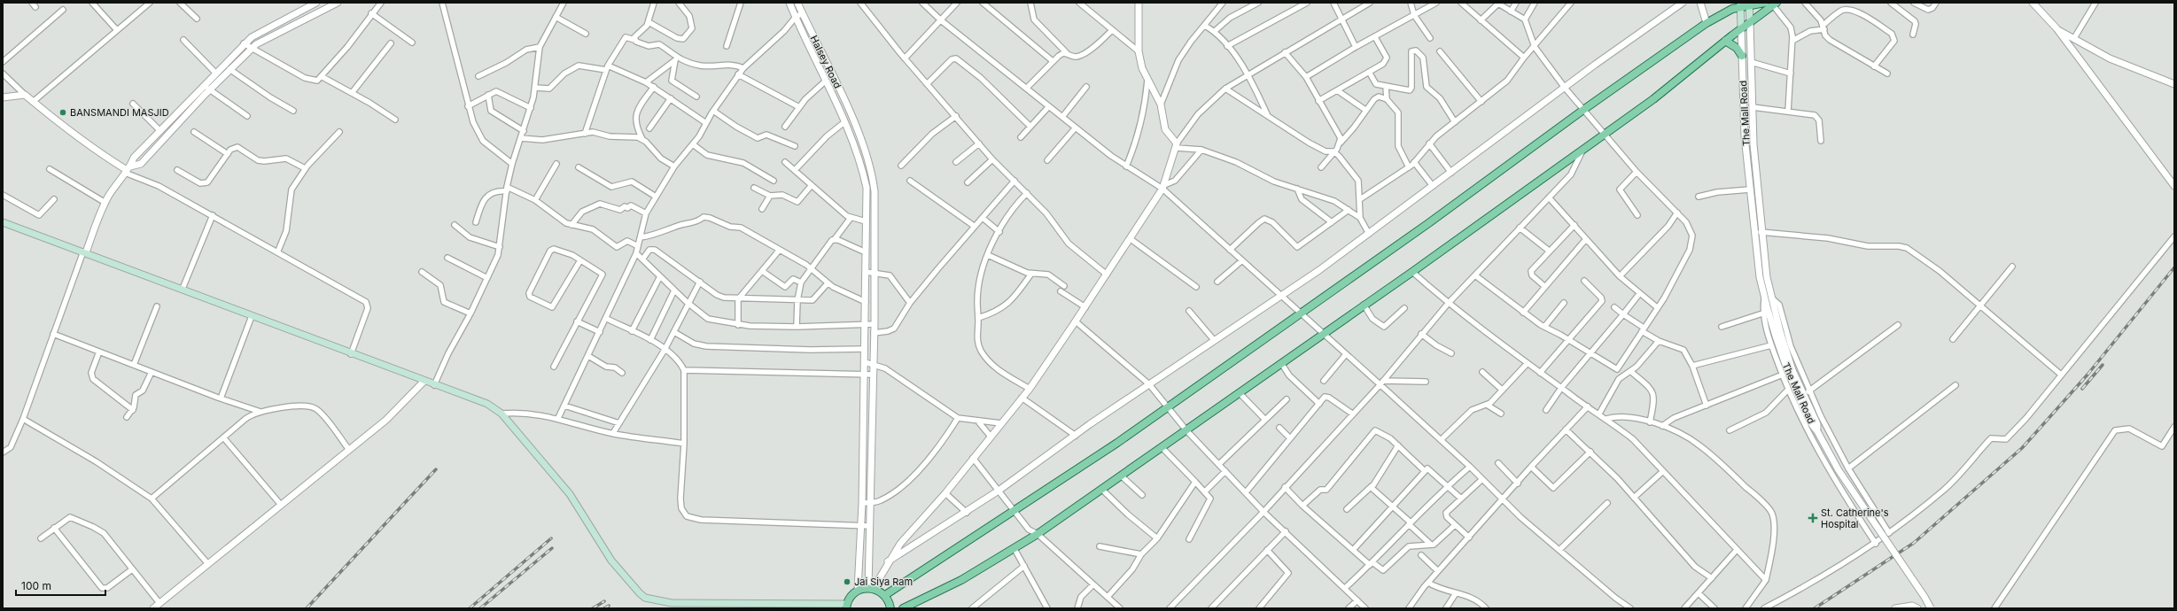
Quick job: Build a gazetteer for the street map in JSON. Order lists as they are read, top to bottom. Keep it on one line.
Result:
{"streets":{"main road":["The Mall Road"],"street":["Halsey Road"]},"places":{"other":["BANSMANDI MASJID","Jai Siya Ram"],"health":["St. Catherine's Hospital"]},"scale_bar":"100 m"}
